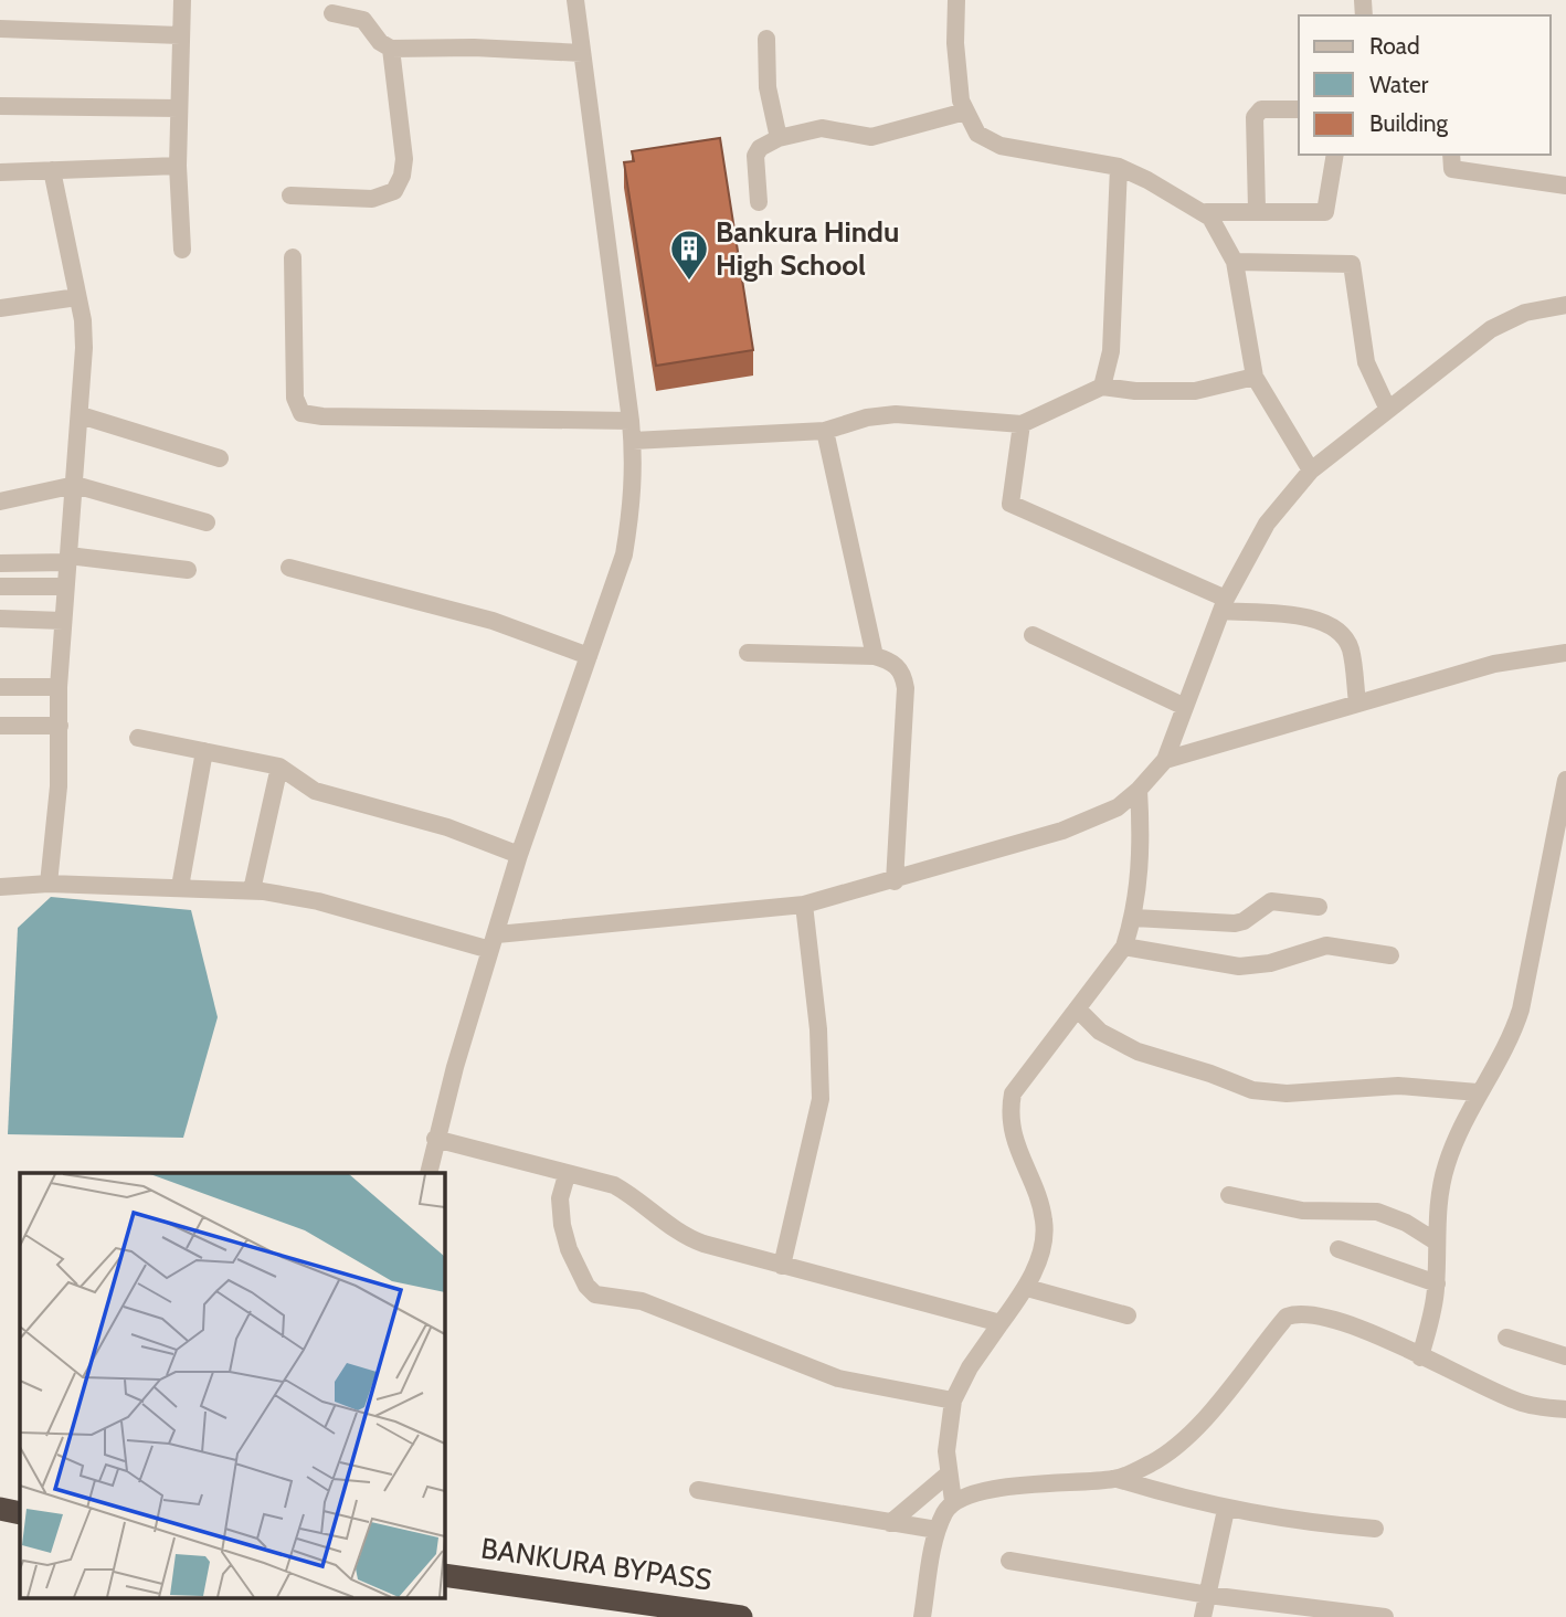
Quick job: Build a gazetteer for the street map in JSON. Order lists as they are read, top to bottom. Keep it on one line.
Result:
{"streets":{"highway":["BANKURA BYPASS"]},"places":{"building":["Bankura Hindu High School"]},"legend":["Road","Water","Building"]}
